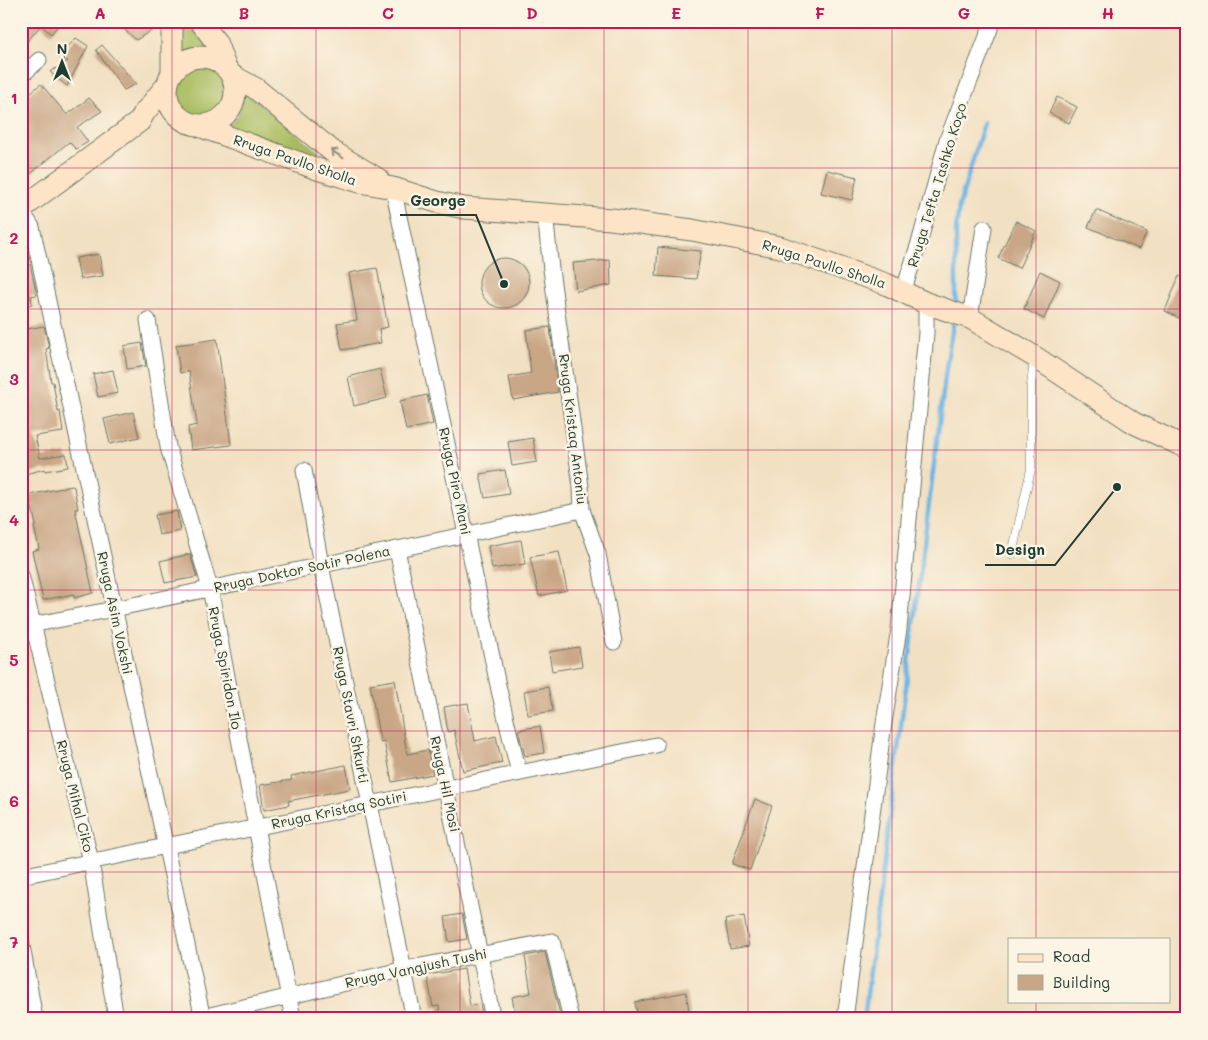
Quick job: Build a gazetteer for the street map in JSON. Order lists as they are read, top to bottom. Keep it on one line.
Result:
{"streets":{"street":["Rruga Pavllo Sholla","Rruga Tefta Tashko Koço","Rruga Kristaq Antoniu","Rruga Piro Mani","Rruga Doktor Sotir Polena","Rruga Asim Vokshi","Rruga Spiridon Ilo","Rruga Stavri Shkurti","Rruga Hil Mosi","Rruga Mihal Ciko","Rruga Kristaq Sotiri","Rruga Vangjush Tushi"]},"crossings":[["Rruga Pavllo Sholla","Rruga Tefta Tashko Koço"],["Rruga Pavllo Sholla","Rruga Kristaq Antoniu"],["Rruga Pavllo Sholla","Rruga Piro Mani"],["Rruga Kristaq Antoniu","Rruga Doktor Sotir Polena"],["Rruga Piro Mani","Rruga Doktor Sotir Polena"],["Rruga Piro Mani","Rruga Kristaq Sotiri"],["Rruga Doktor Sotir Polena","Rruga Asim Vokshi"],["Rruga Doktor Sotir Polena","Rruga Spiridon Ilo"],["Rruga Doktor Sotir Polena","Rruga Stavri Shkurti"],["Rruga Doktor Sotir Polena","Rruga Hil Mosi"],["Rruga Doktor Sotir Polena","Rruga Mihal Ciko"],["Rruga Asim Vokshi","Rruga Kristaq Sotiri"],["Rruga Asim Vokshi","Rruga Vangjush Tushi"],["Rruga Spiridon Ilo","Rruga Kristaq Sotiri"],["Rruga Spiridon Ilo","Rruga Vangjush Tushi"],["Rruga Stavri Shkurti","Rruga Kristaq Sotiri"],["Rruga Stavri Shkurti","Rruga Vangjush Tushi"],["Rruga Hil Mosi","Rruga Kristaq Sotiri"],["Rruga Hil Mosi","Rruga Vangjush Tushi"],["Rruga Mihal Ciko","Rruga Kristaq Sotiri"]],"places":["George","Design"],"legend":["Road","Building"],"north":"top","grid":{"columns":["A","B","C","D","E","F","G","H"],"rows":["1","2","3","4","5","6","7"]}}
